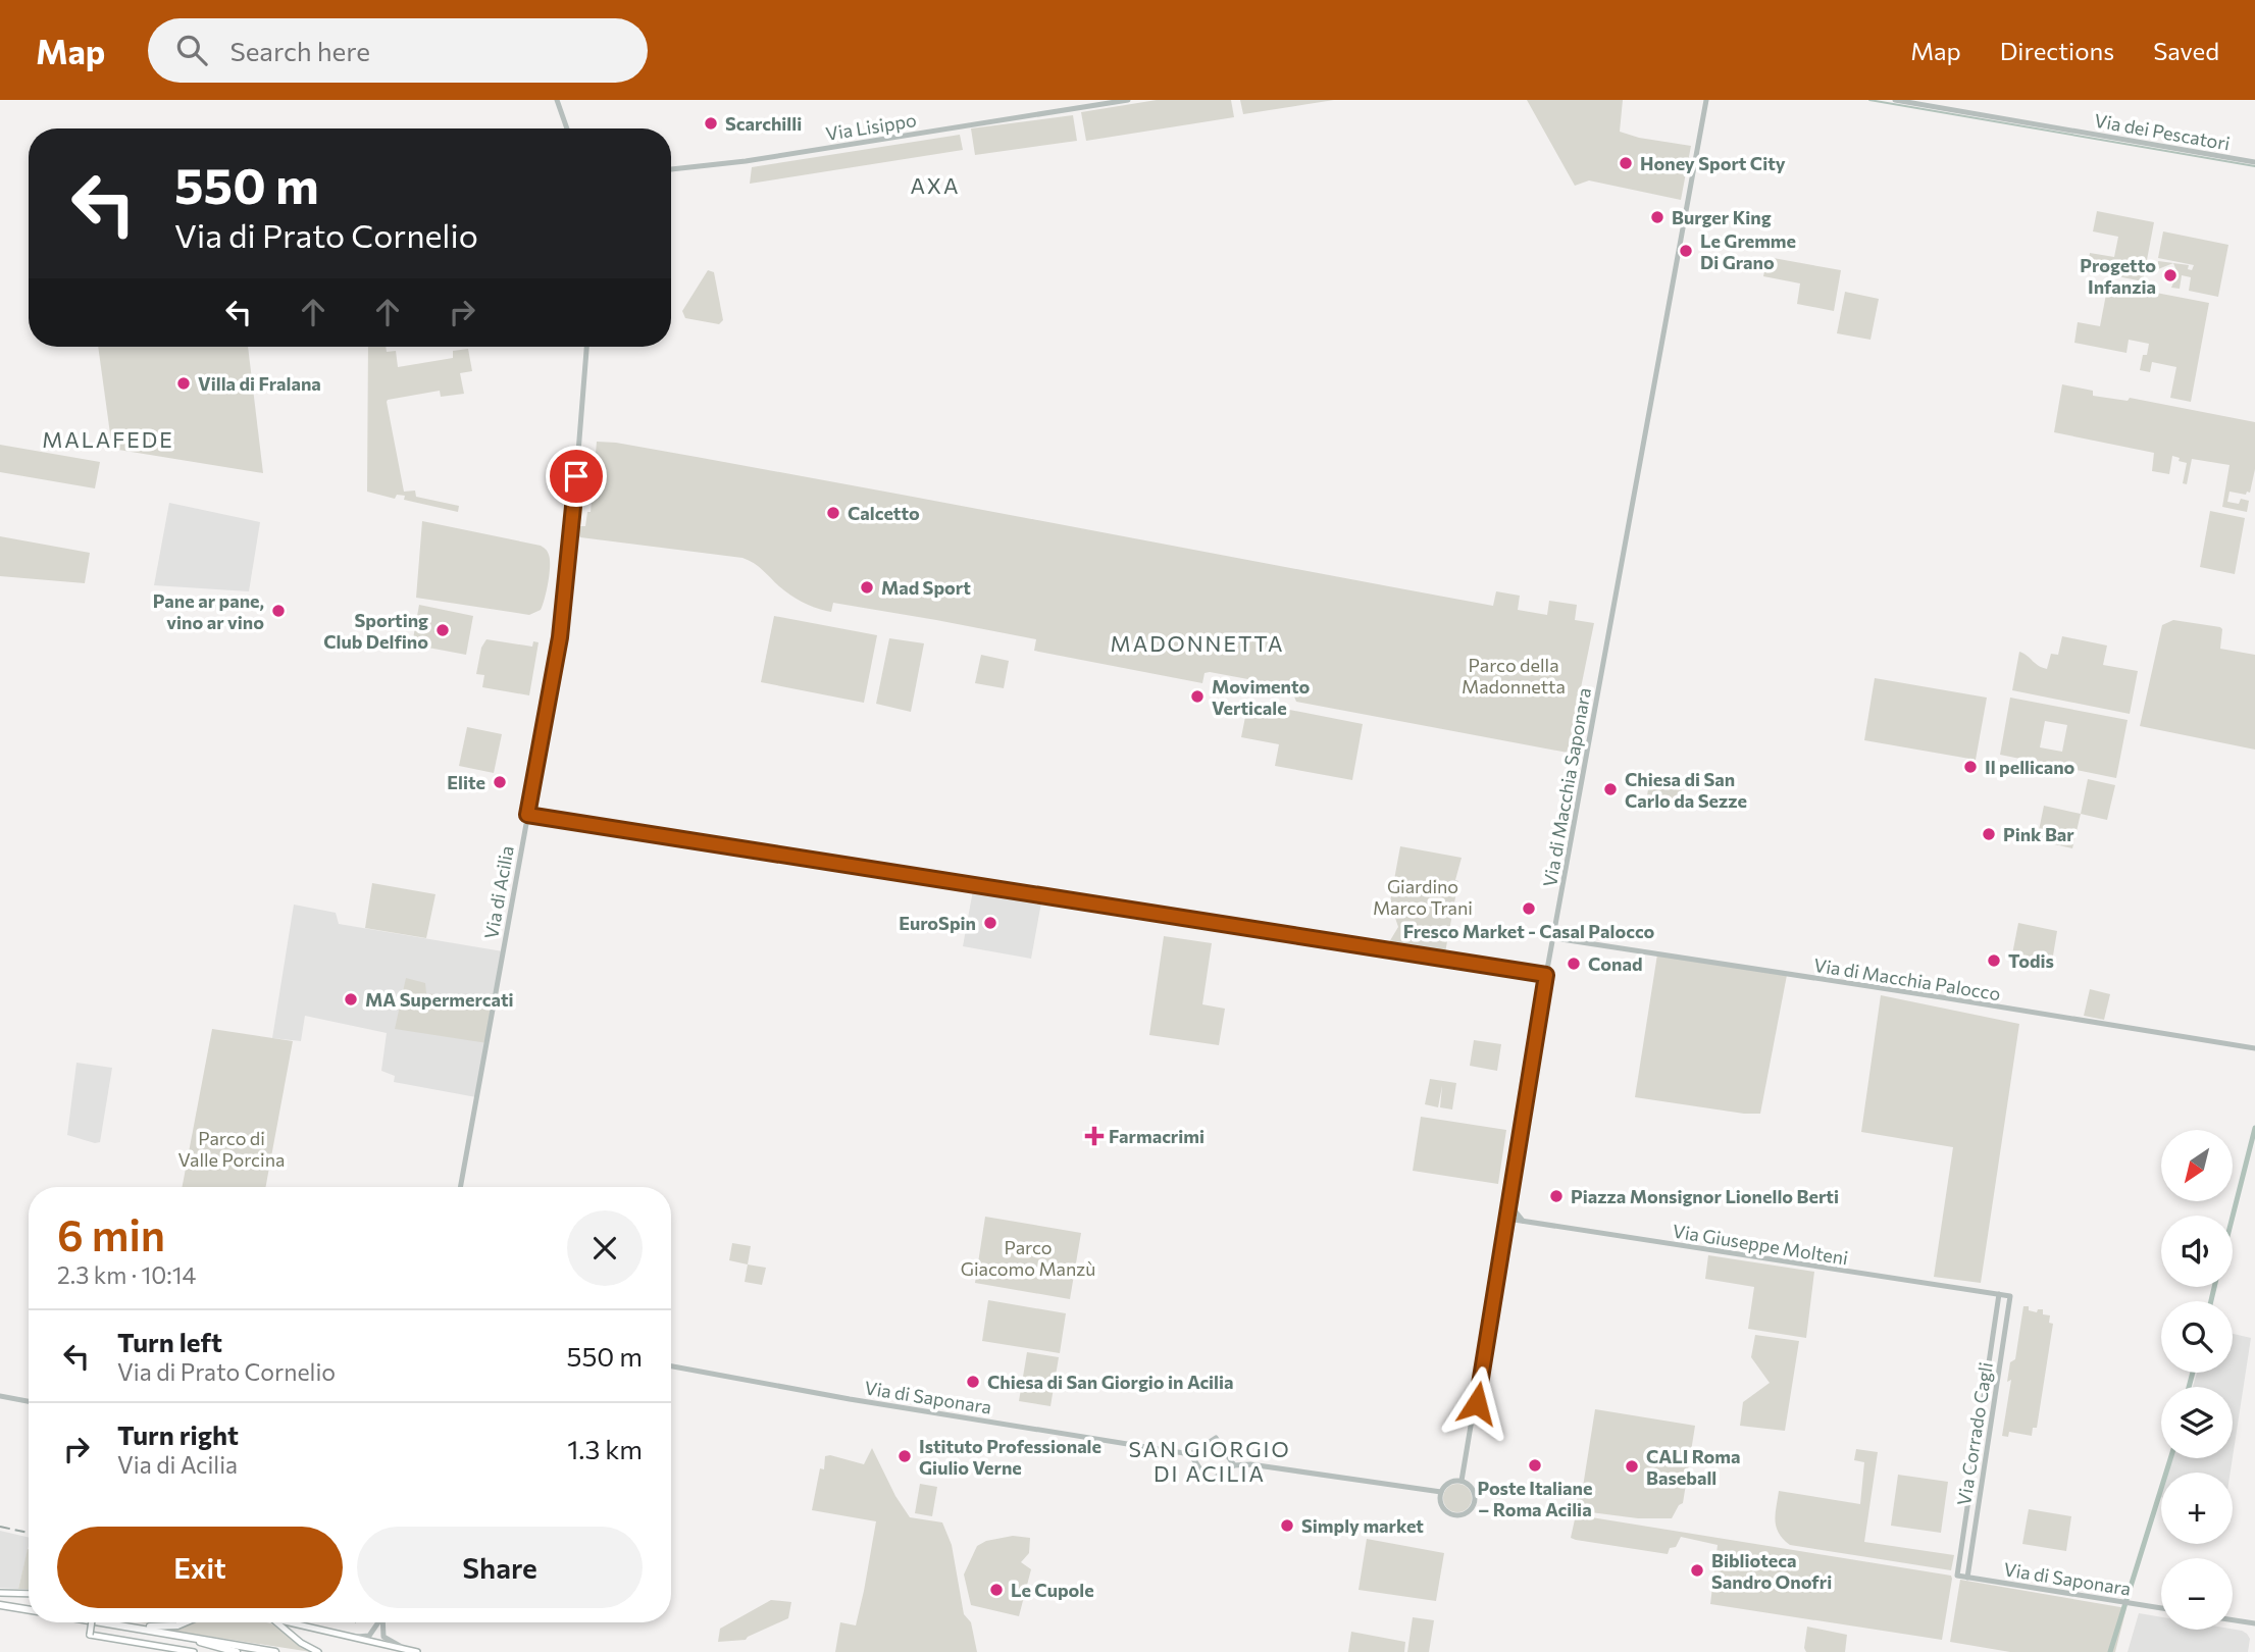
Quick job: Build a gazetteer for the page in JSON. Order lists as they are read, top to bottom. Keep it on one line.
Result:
{"streets":{"street":["Via Lisippo","Via dei Pescatori","Via di Macchia Saponara","Via di Acilia","Via di Macchia Palocco","Via Giuseppe Molteni","Via di Saponara","Via Corrado Cagli"]},"crossings":[["Via di Macchia Saponara","Via di Macchia Palocco"],["Via di Macchia Saponara","Via Giuseppe Molteni"],["Via Giuseppe Molteni","Via Corrado Cagli"],["Via di Saponara","Via Corrado Cagli"]],"districts":["AXA","MALAFEDE","MADONNETTA","SAN GIORGIO DI ACILIA"],"parks":["Parco della Madonnetta","Giardino Marco Trani","Parco di Valle Porcina","Parco Giacomo Manzù"],"places":{"other":["Scarchilli","Honey Sport City","Burger King","Le Gremme Di Grano","Progetto Infanzia","Villa di Fralana","Calcetto","Mad Sport","Pane ar pane, vino ar vino","Sporting Club Delfino","Movimento Verticale","Il pellicano","Elite","Chiesa di San Carlo da Sezze","Pink Bar","Fresco Market - Casal Palocco","EuroSpin","Todis","Conad","MA Supermercati","Piazza Monsignor Lionello Berti","Chiesa di San Giorgio in Acilia","Istituto Professionale Giulio Verne","Poste Italiane – Roma Acilia","CALI Roma Baseball","Simply market","Biblioteca Sandro Onofri","Le Cupole"],"health":["Farmacrimi"]},"north":"bottom left","page":{"header":"Map","search":"Search here","nav":["Map","Directions","Saved"],"turn":["550 m","Via di Prato Cornelio"],"map_buttons":["+","−"],"heading":["6 min","2.3 km · 10:14"],"list":[{"name":"Turn left","note":"Via di Prato Cornelio","value":"550 m"},{"name":"Turn right","note":"Via di Acilia","value":"1.3 km"}],"buttons":["Exit","Share"]}}
